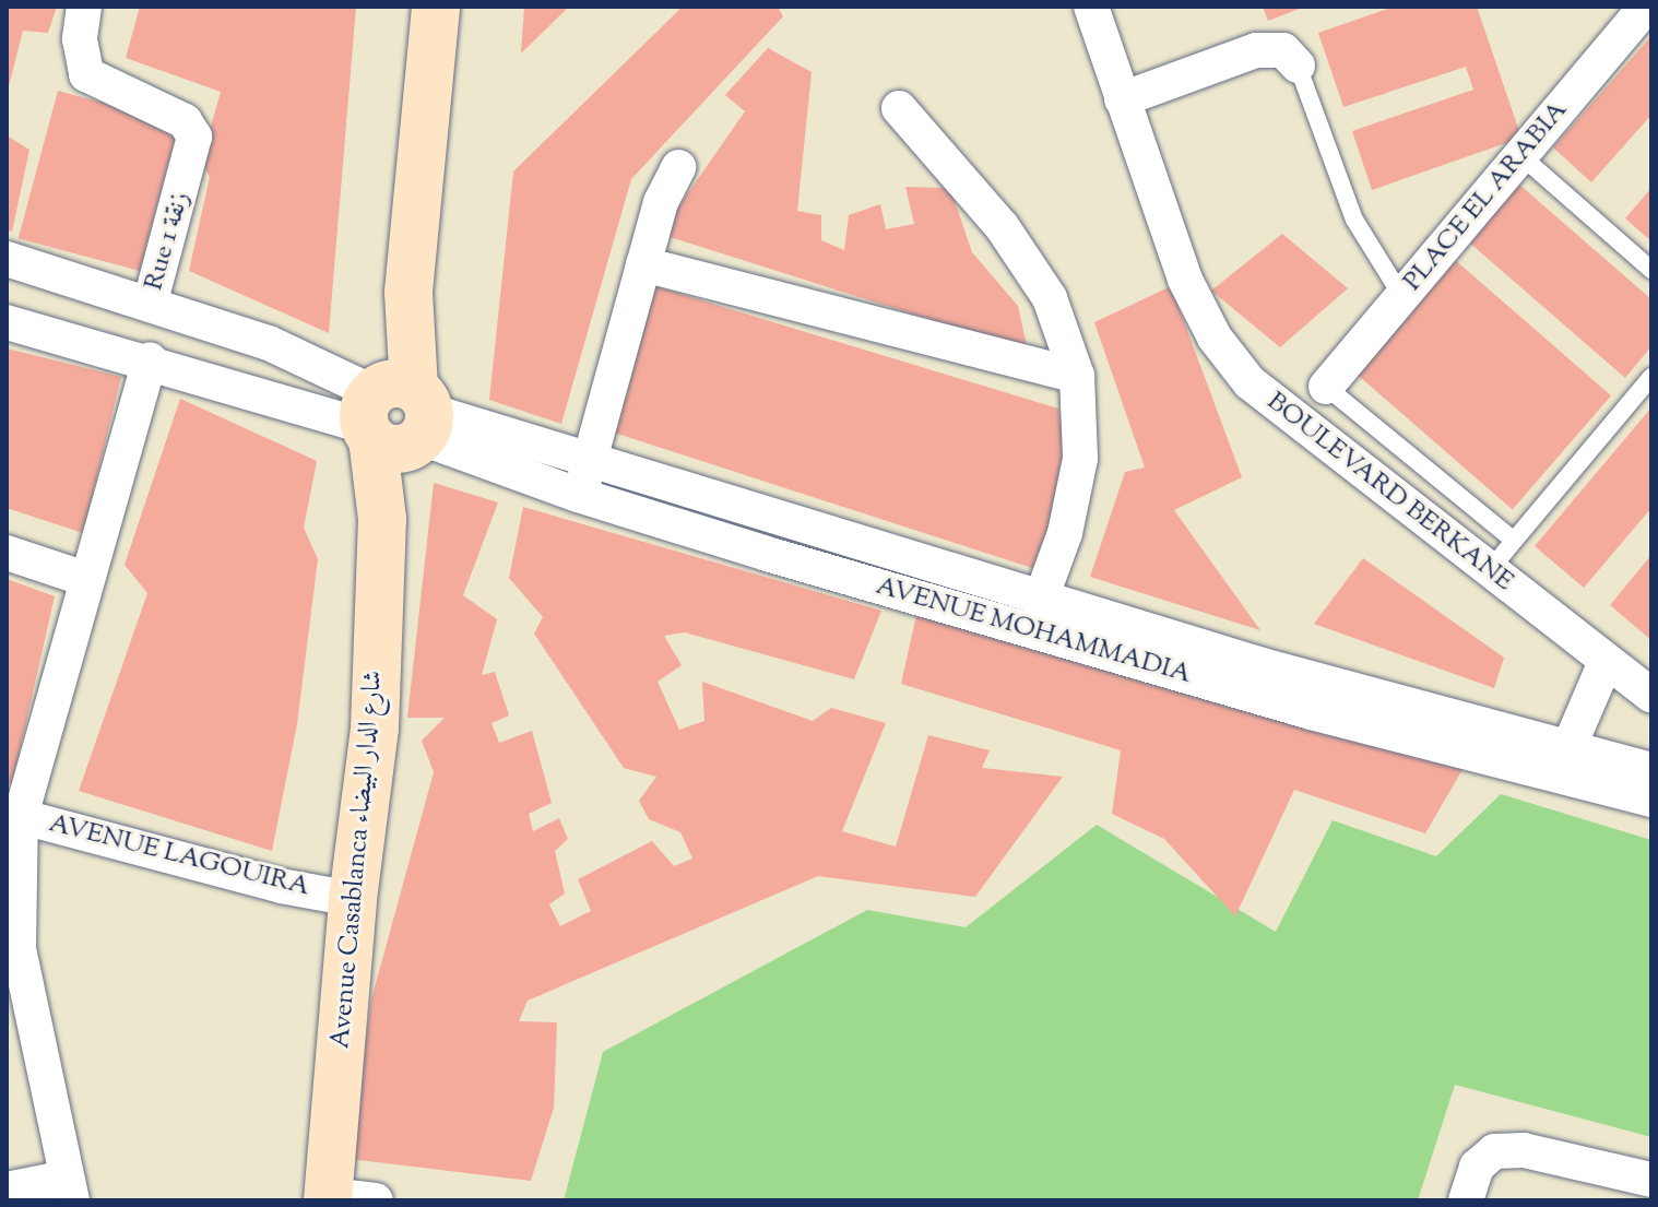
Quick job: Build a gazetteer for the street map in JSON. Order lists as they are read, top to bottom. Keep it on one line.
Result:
{"streets":{"street":["PLACE EL ARABIA","Rue 1 زنقة","BOULEVARD BERKANE","AVENUE MOHAMMADIA","AVENUE LAGOUIRA","Avenue Casablanca شارع الدار البيضاء"]},"crossings":[["AVENUE MOHAMMADIA","Avenue Casablanca شارع الدار البيضاء"],["AVENUE LAGOUIRA","Avenue Casablanca شارع الدار البيضاء"]]}
